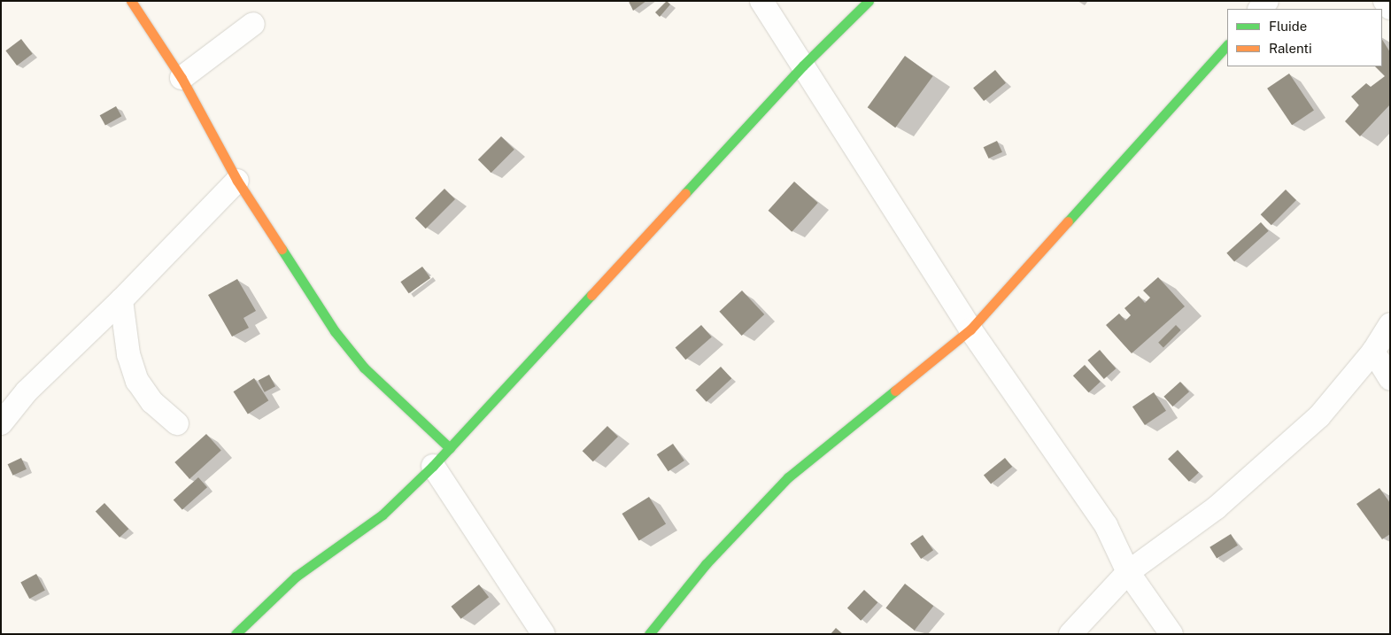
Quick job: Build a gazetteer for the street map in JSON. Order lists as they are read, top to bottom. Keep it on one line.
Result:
{"legend":["Fluide","Ralenti"]}
